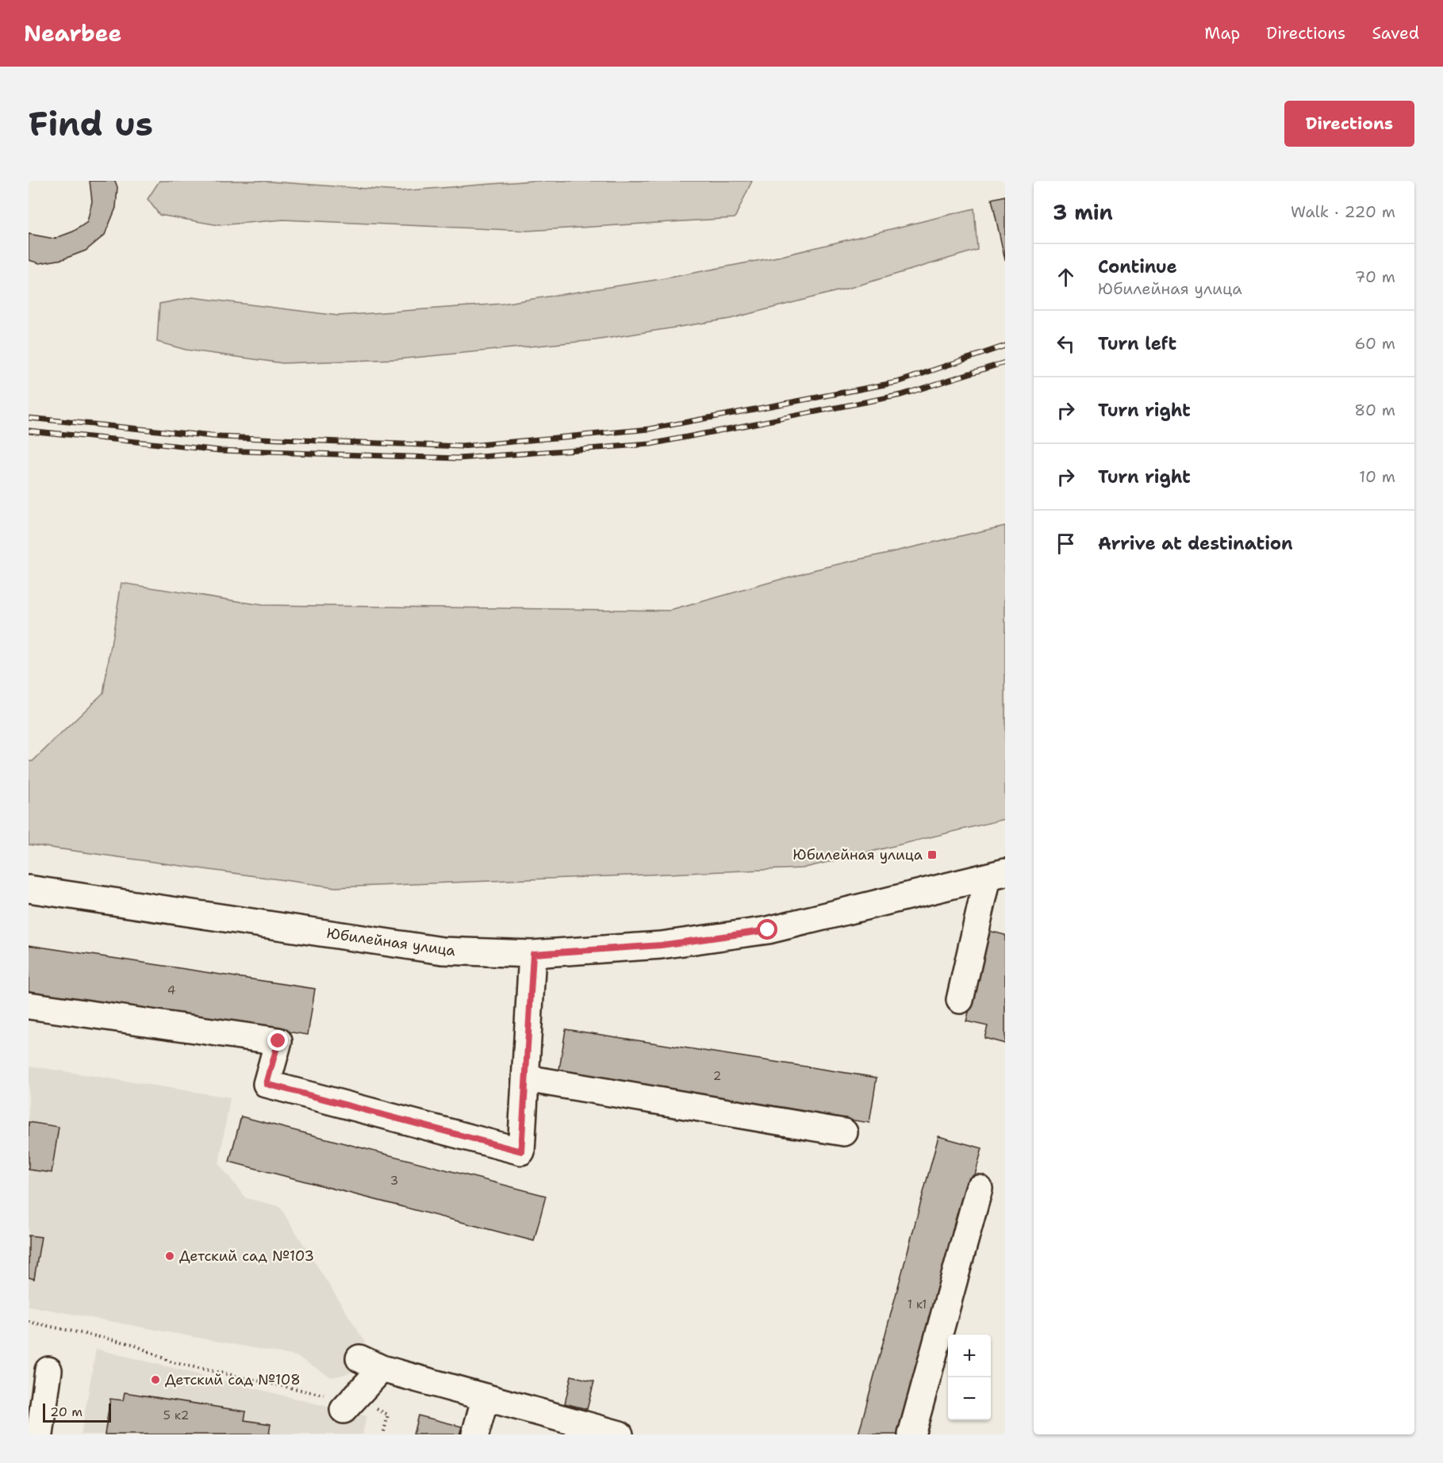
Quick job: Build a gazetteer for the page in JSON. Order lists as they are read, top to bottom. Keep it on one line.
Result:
{"streets":{"street":["Юбилейная улица"]},"places":{"transit":["Юбилейная улица"],"other":["Детский сад №103","Детский сад №108"]},"house_numbers":["4","2","3","1 к1","5 к2"],"scale_bar":"20 m","page":{"header":"Nearbee","nav":["Map","Directions","Saved"],"buttons":"Directions","title":"Find us","heading":["3 min","Walk · 220 m"],"list":[["Continue","Юбилейная улица","70 m"],["Turn left","60 m"],["Turn right","80 m"],["Turn right","10 m"],"Arrive at destination"],"map_buttons":["+","−"],"scale":"20 m"}}
